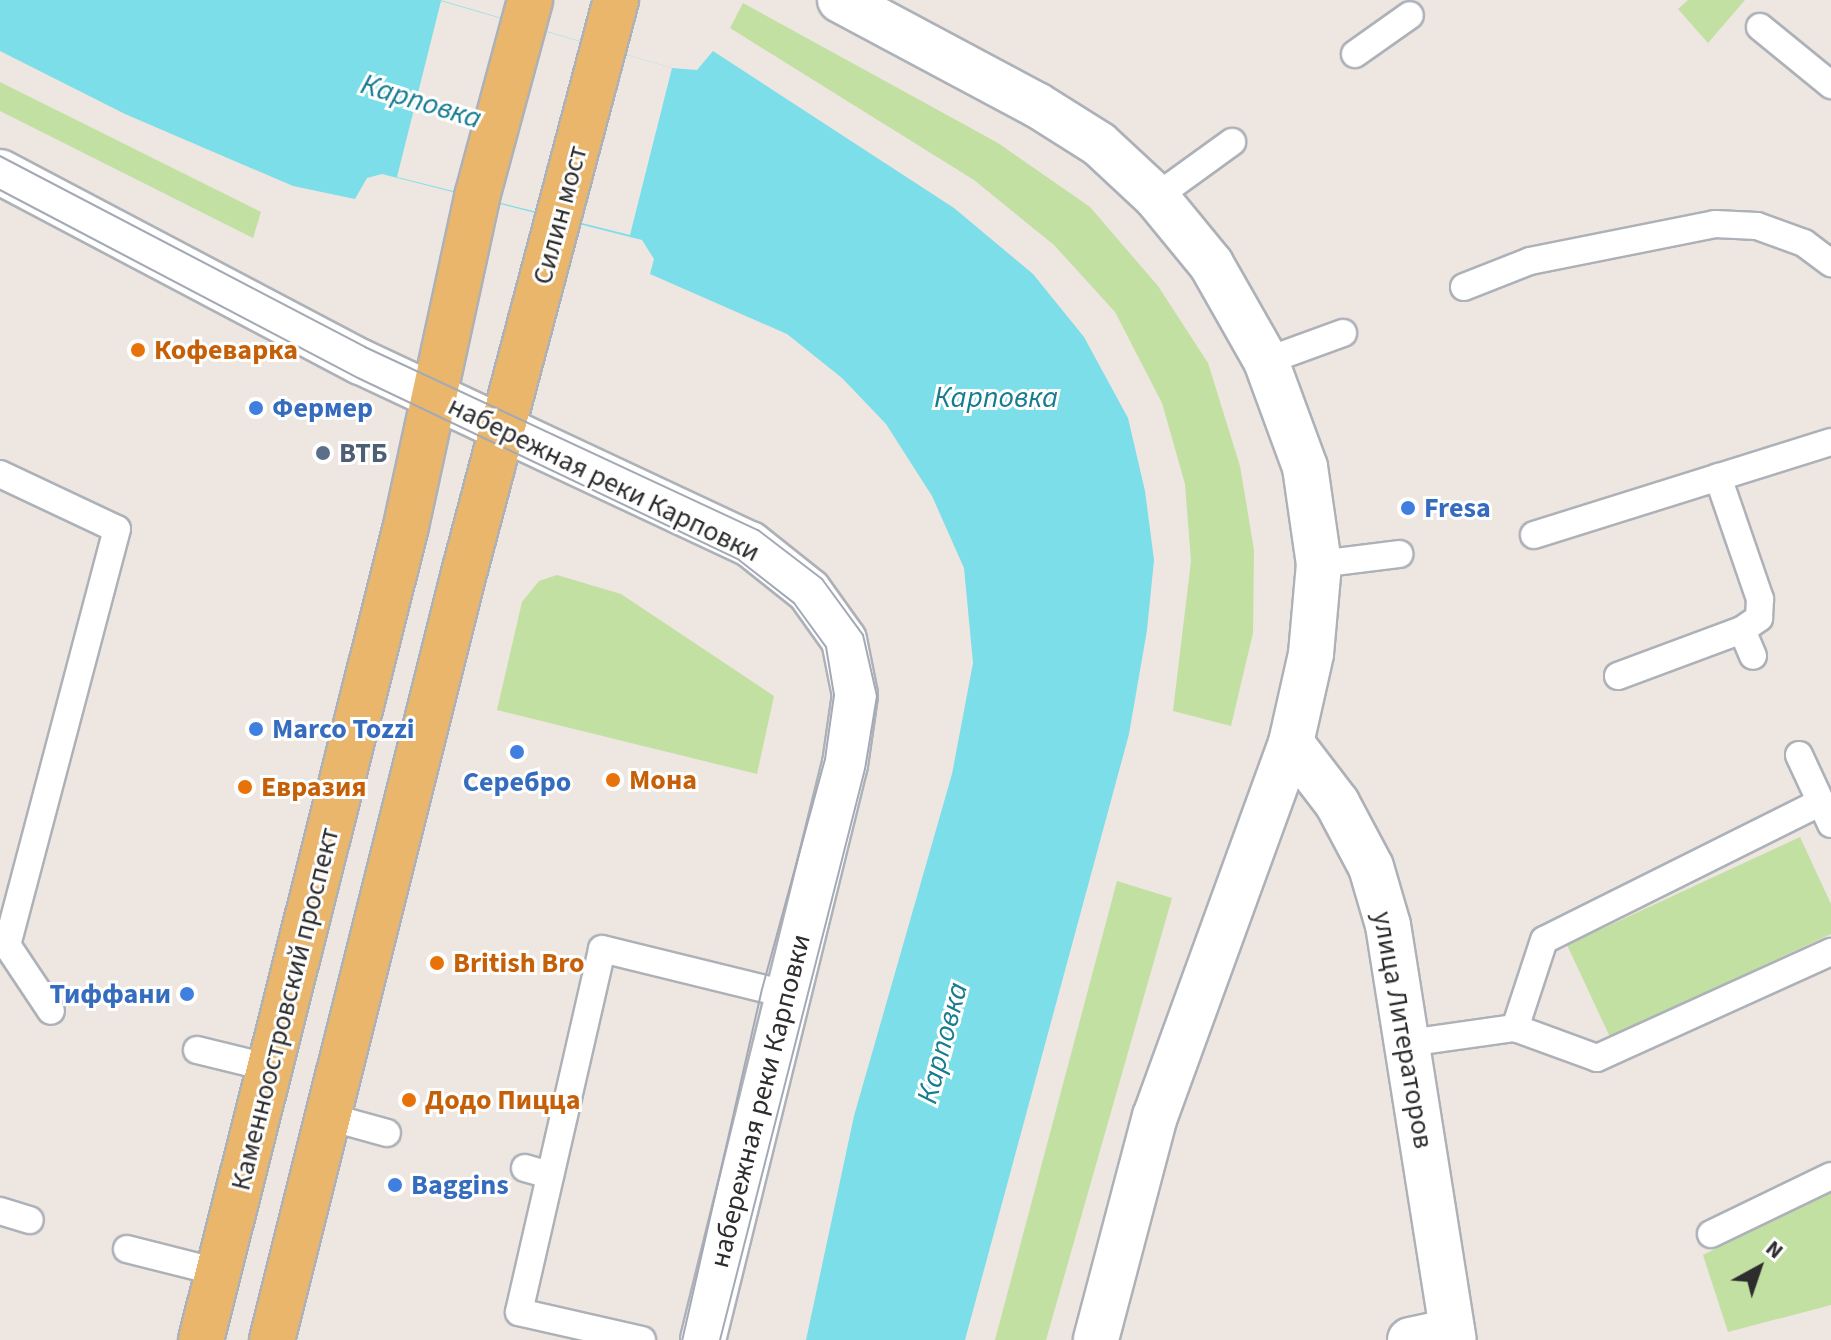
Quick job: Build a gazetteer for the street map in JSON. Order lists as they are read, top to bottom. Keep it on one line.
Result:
{"streets":{"main road":["Силин мост","Каменноостровский проспект"],"street":["набережная реки Карповки","улица Литераторов"]},"crossings":[["Силин мост","набережная реки Карповки"],["набережная реки Карповки","Каменноостровский проспект"]],"water":["Карповка"],"places":["Кофеварка","Фермер","ВТБ","Fresa","Marco Tozzi","Серебро","Мона","Евразия","British Bro","Тиффани","Додо Пицца","Baggins"],"north":"top right"}
